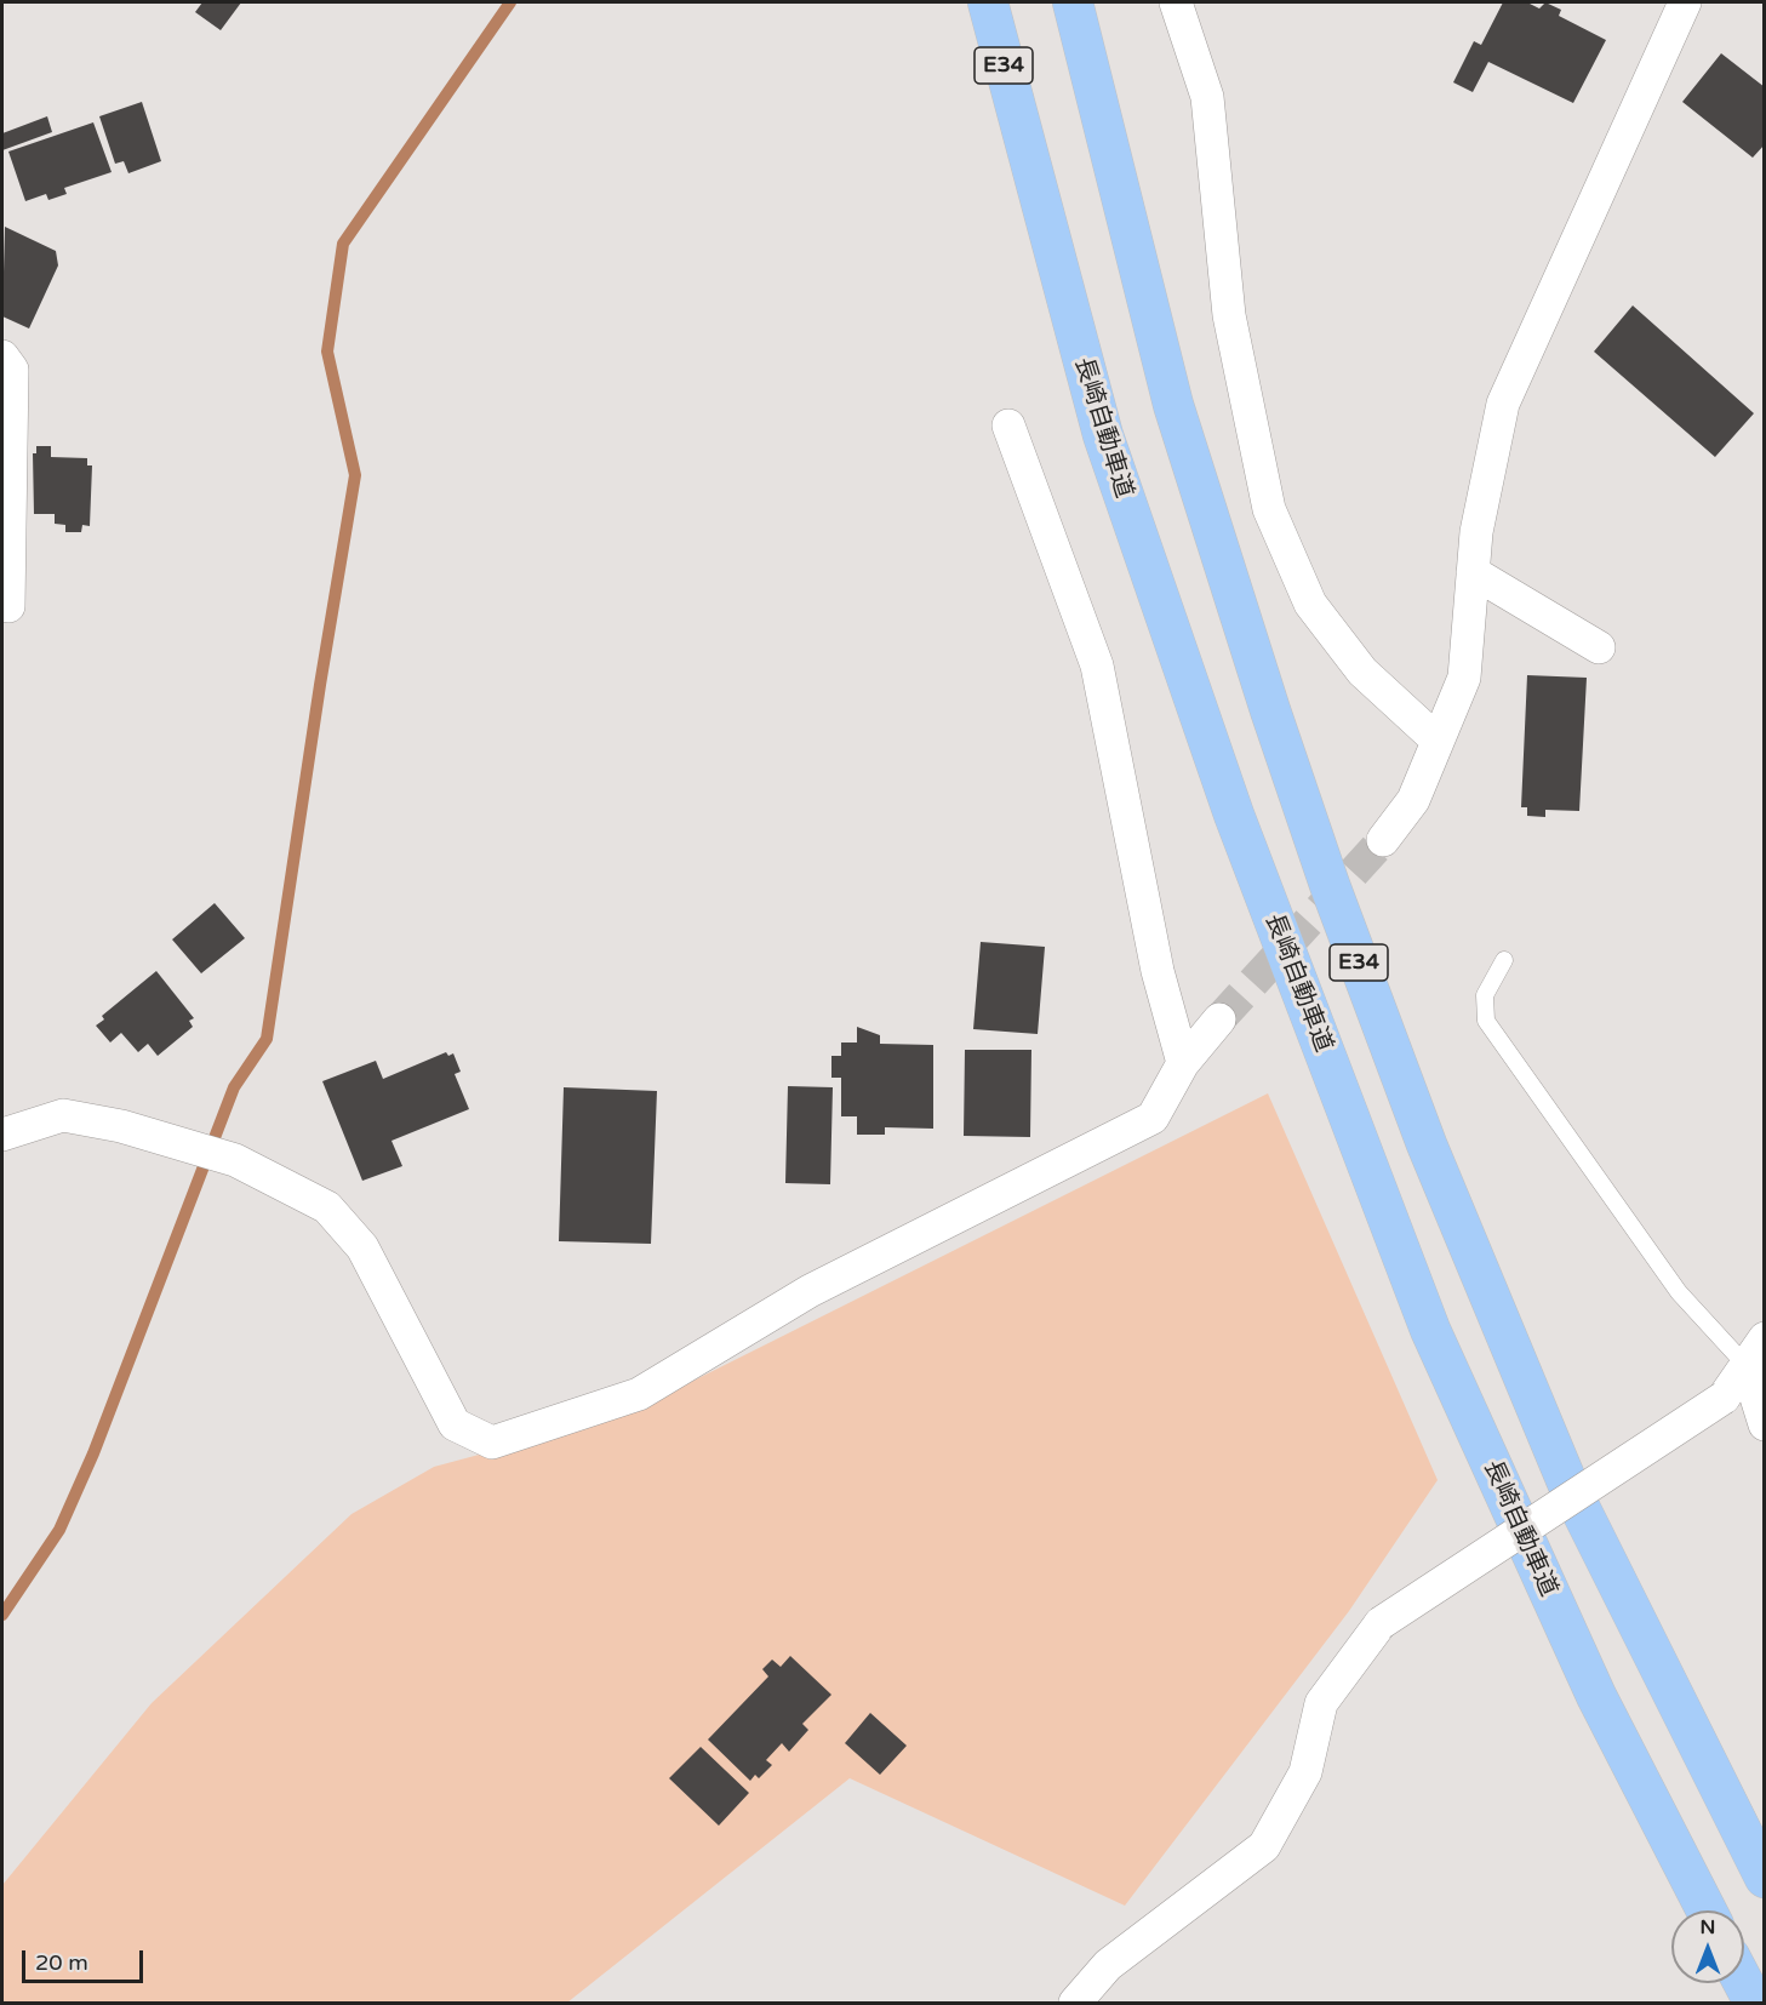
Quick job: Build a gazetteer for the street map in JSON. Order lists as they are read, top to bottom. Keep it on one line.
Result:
{"streets":{"highway":["E34","長崎自動車道"]},"scale_bar":"20 m","north":"top"}
